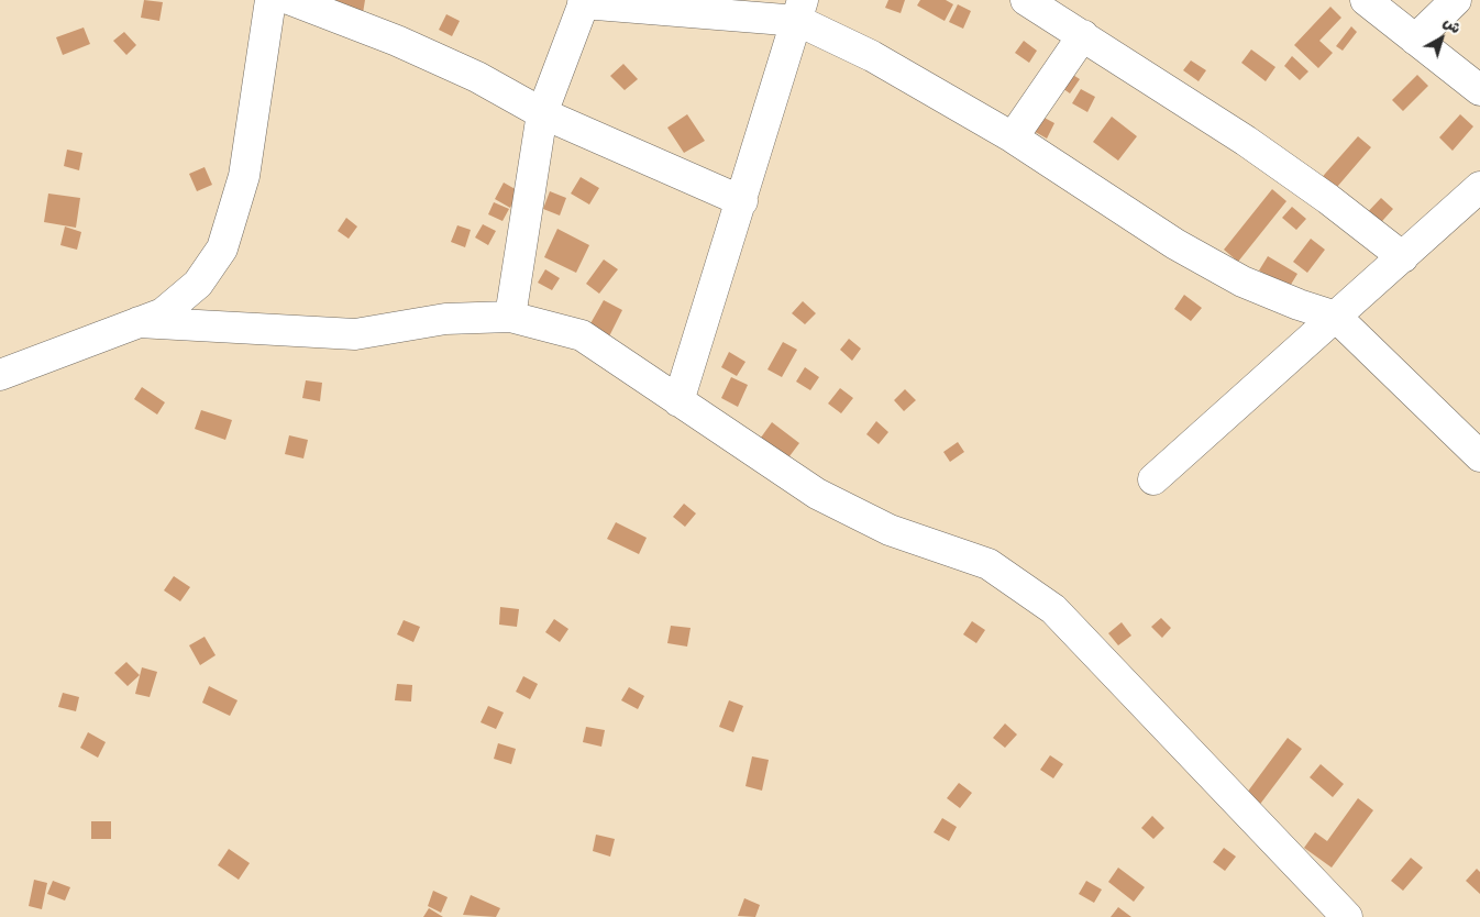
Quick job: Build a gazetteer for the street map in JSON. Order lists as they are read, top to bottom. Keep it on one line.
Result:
{"north":"top right"}
